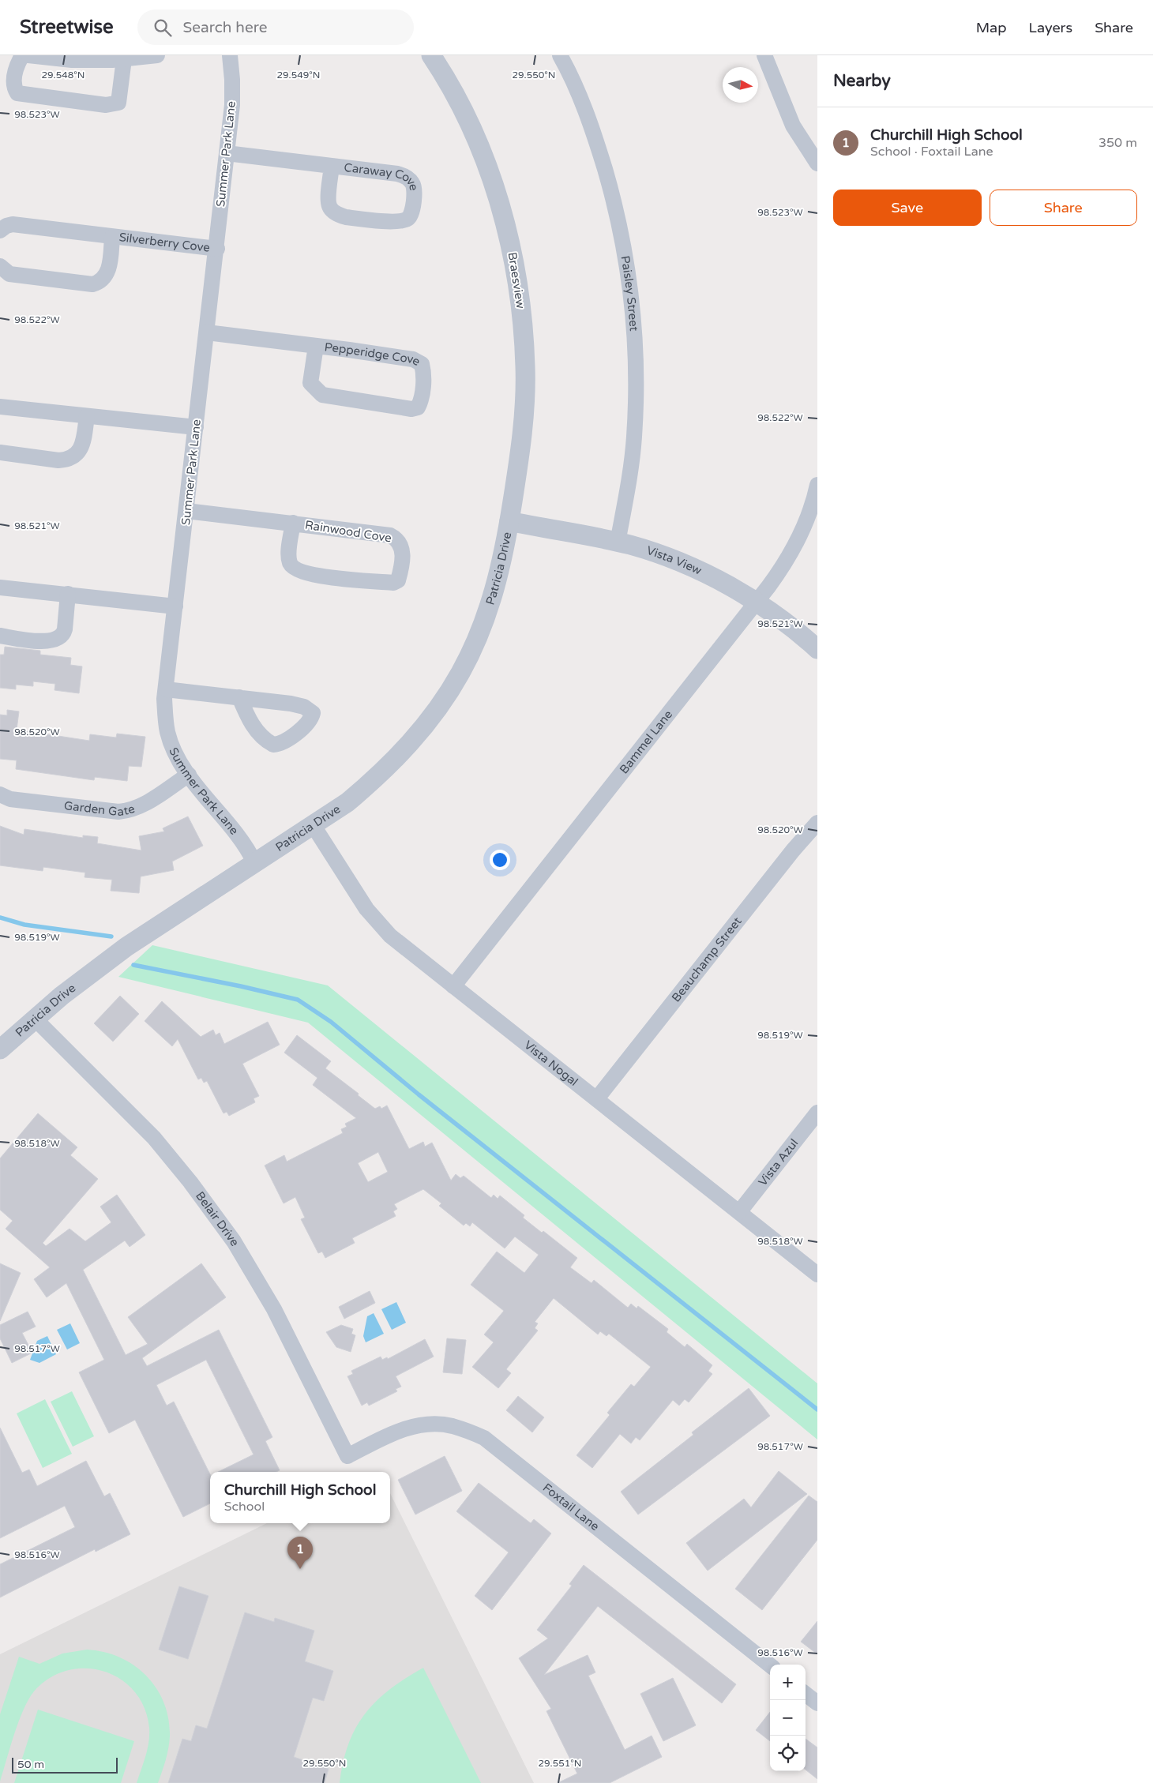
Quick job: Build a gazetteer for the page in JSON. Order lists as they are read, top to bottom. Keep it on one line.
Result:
{"streets":{"street":["Summer Park Lane","Caraway Cove","Silverberry Cove","Braesview","Paisley Street","Pepperidge Cove","Rainwood Cove","Vista View","Patricia Drive","Bammel Lane","Garden Gate","Beauchamp Street","Vista Nogal","Vista Azul","Belair Drive","Foxtail Lane"]},"crossings":[["Summer Park Lane","Caraway Cove"],["Summer Park Lane","Silverberry Cove"],["Summer Park Lane","Pepperidge Cove"],["Summer Park Lane","Rainwood Cove"],["Summer Park Lane","Patricia Drive"],["Summer Park Lane","Garden Gate"],["Braesview","Vista View"],["Braesview","Patricia Drive"],["Paisley Street","Vista View"],["Vista View","Patricia Drive"],["Vista View","Bammel Lane"],["Patricia Drive","Vista Nogal"],["Patricia Drive","Belair Drive"],["Bammel Lane","Vista Nogal"],["Beauchamp Street","Vista Nogal"],["Vista Nogal","Vista Azul"],["Belair Drive","Foxtail Lane"]],"scale_bar":"50 m","north":"right","page":{"header":"Streetwise","search":"Search here","nav":["Map","Layers","Share"],"heading":"Nearby","list":[{"mark":"1","name":"Churchill High School","note":"School · Foxtail Lane","value":"350 m"}],"buttons":["Save","Share"],"popup":["Churchill High School","School"],"pins":"1","map_buttons":["+","−"],"scale":"50 m"},"coordinates":["29.548°N","29.549°N","29.550°N","98.523°W","98.522°W","98.521°W","98.520°W","98.519°W","98.518°W","98.517°W","98.516°W","29.551°N"]}
